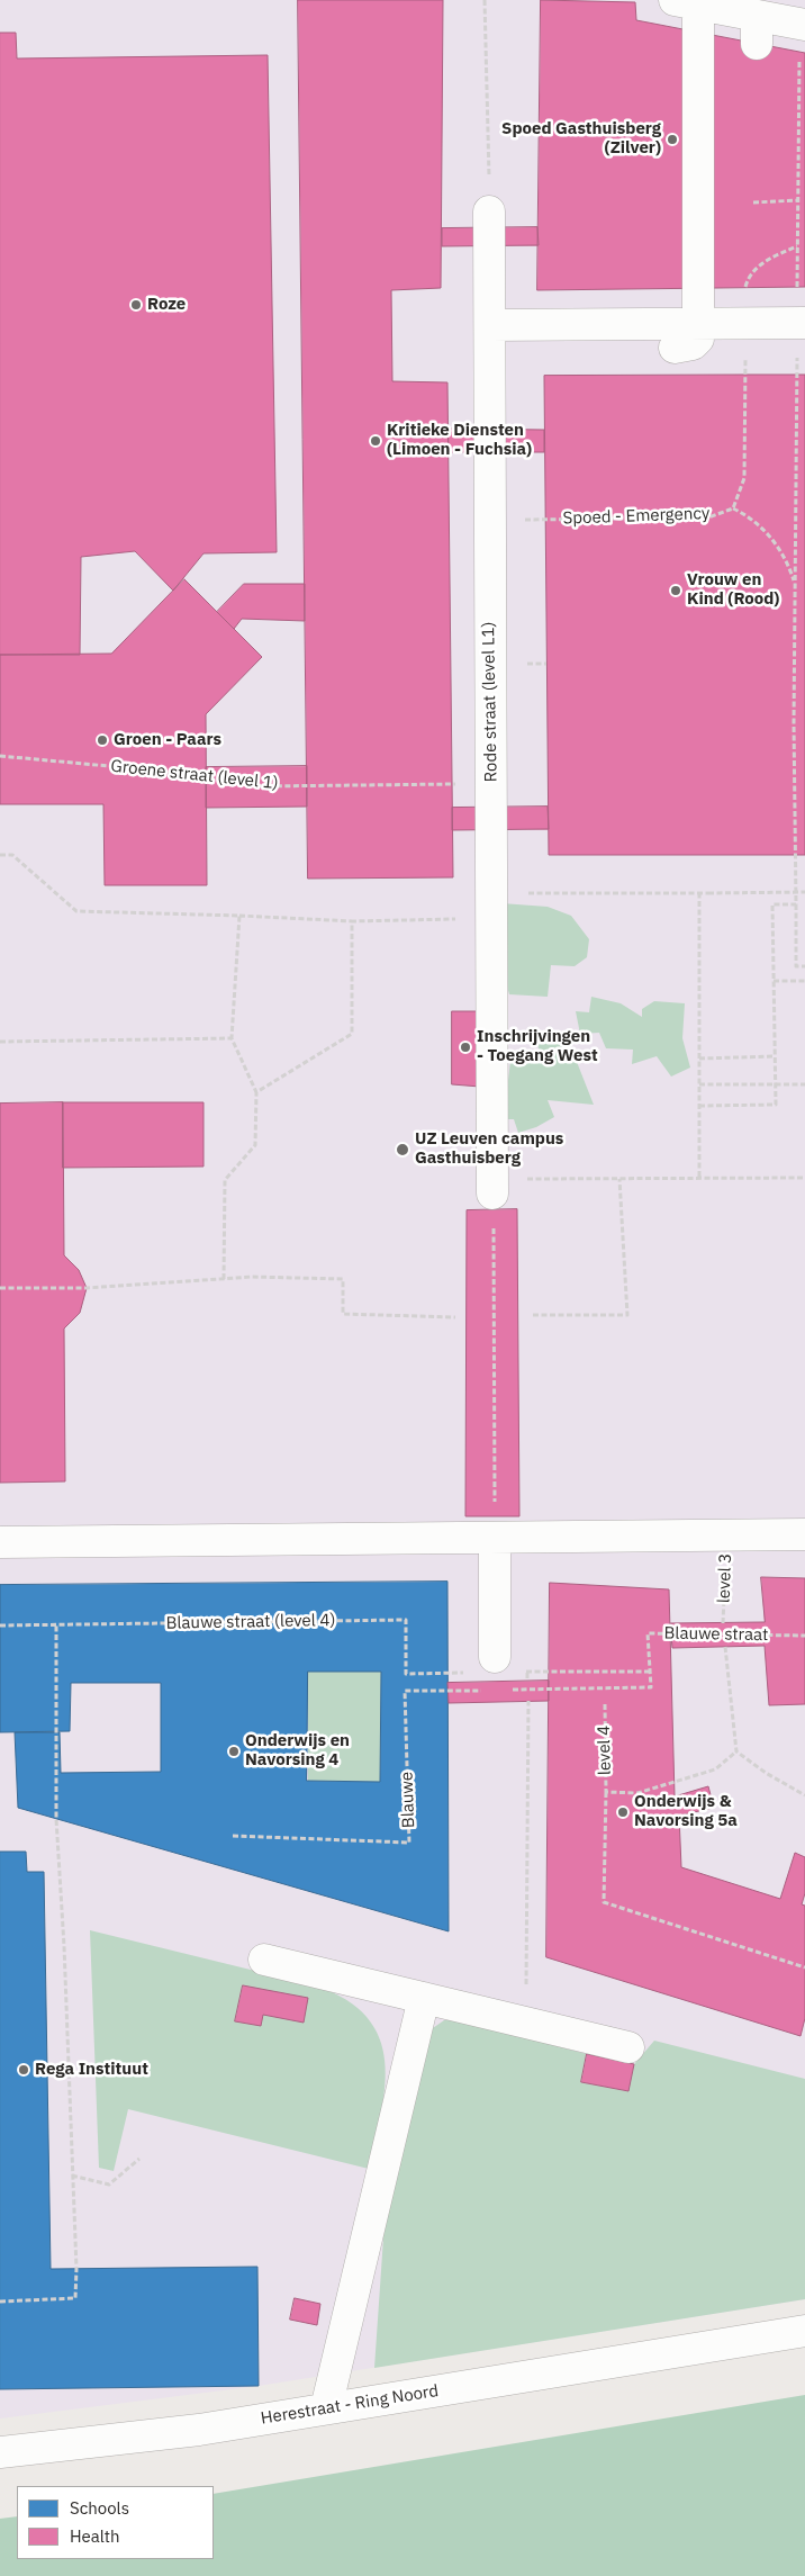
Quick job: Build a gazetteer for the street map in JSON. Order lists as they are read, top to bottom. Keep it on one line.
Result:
{"streets":{"street":["Rode straat (level L1)","Herestraat - Ring Noord"],"path":["Spoed - Emergency","Groene straat (level 1)","level 3","Blauwe straat (level 4)","Blauwe straat","level 4","Blauwe"]},"crossings":[["Rode straat (level L1)","Groene straat (level 1)"]],"places":["Spoed Gasthuisberg (Zilver)","Roze","Kritieke Diensten (Limoen - Fuchsia)","Vrouw en Kind (Rood)","Groen - Paars","Inschrijvingen - Toegang West","UZ Leuven campus Gasthuisberg","Onderwijs en Navorsing 4","Onderwijs & Navorsing 5a","Rega Instituut"],"legend":["Schools","Health"]}
